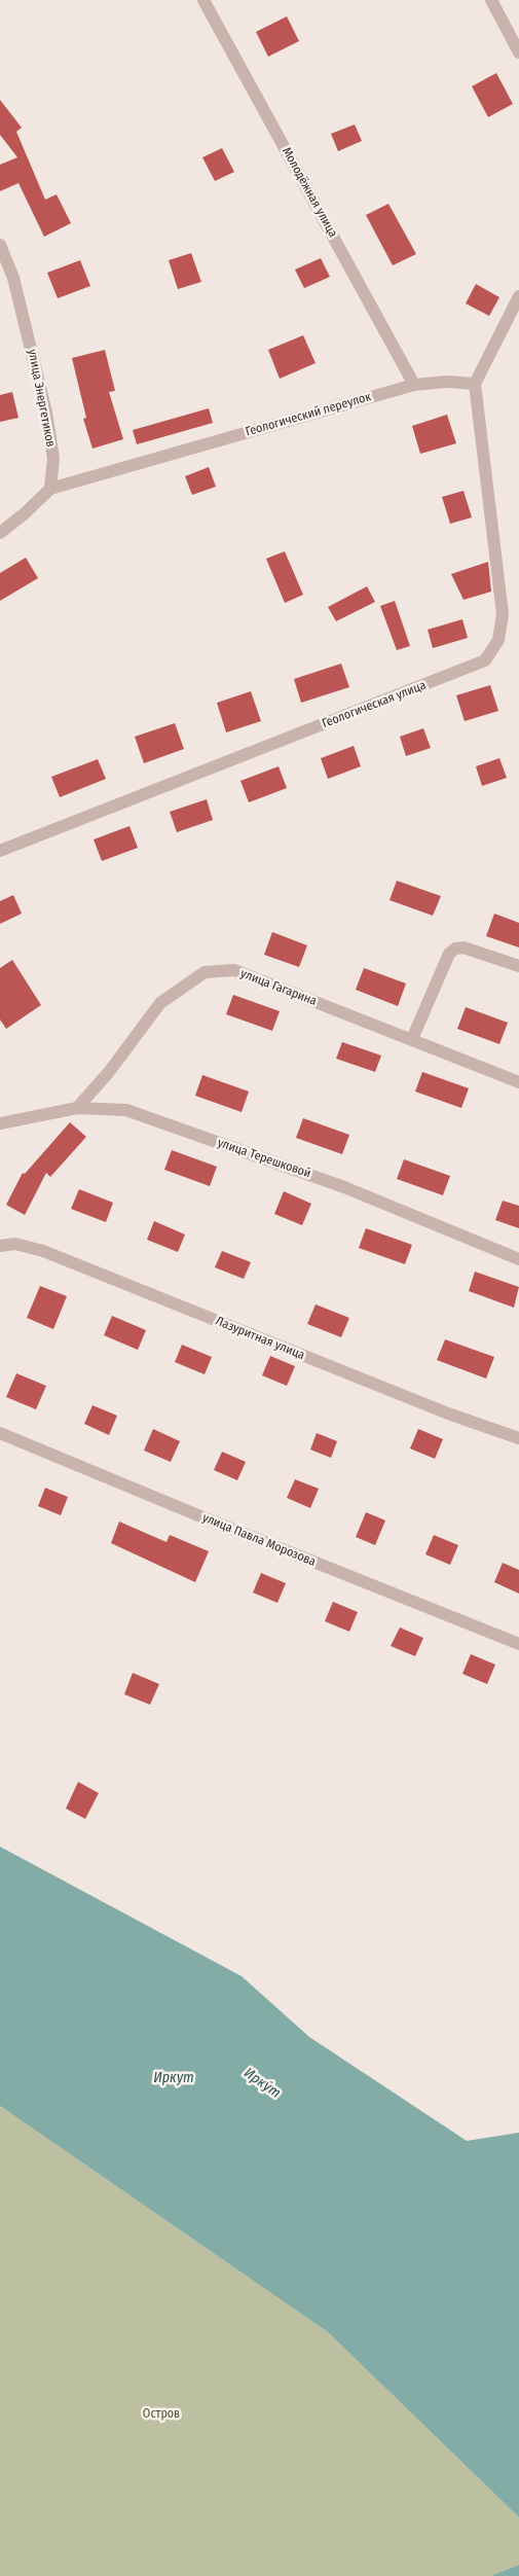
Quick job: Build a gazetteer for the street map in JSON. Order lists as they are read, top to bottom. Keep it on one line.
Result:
{"streets":{"street":["Молодёжная улица","улица Энергетиков","Геологический переулок","Геологическая улица","улица Гагарина","улица Терешковой","Лазуритная улица","улица Павла Морозова"]},"crossings":[["Молодёжная улица","Геологический переулок"],["улица Энергетиков","Геологический переулок"],["Геологический переулок","Геологическая улица"],["улица Гагарина","улица Терешковой"]],"water":["Иркут","Ирку́т"],"parks":["Остров"]}
